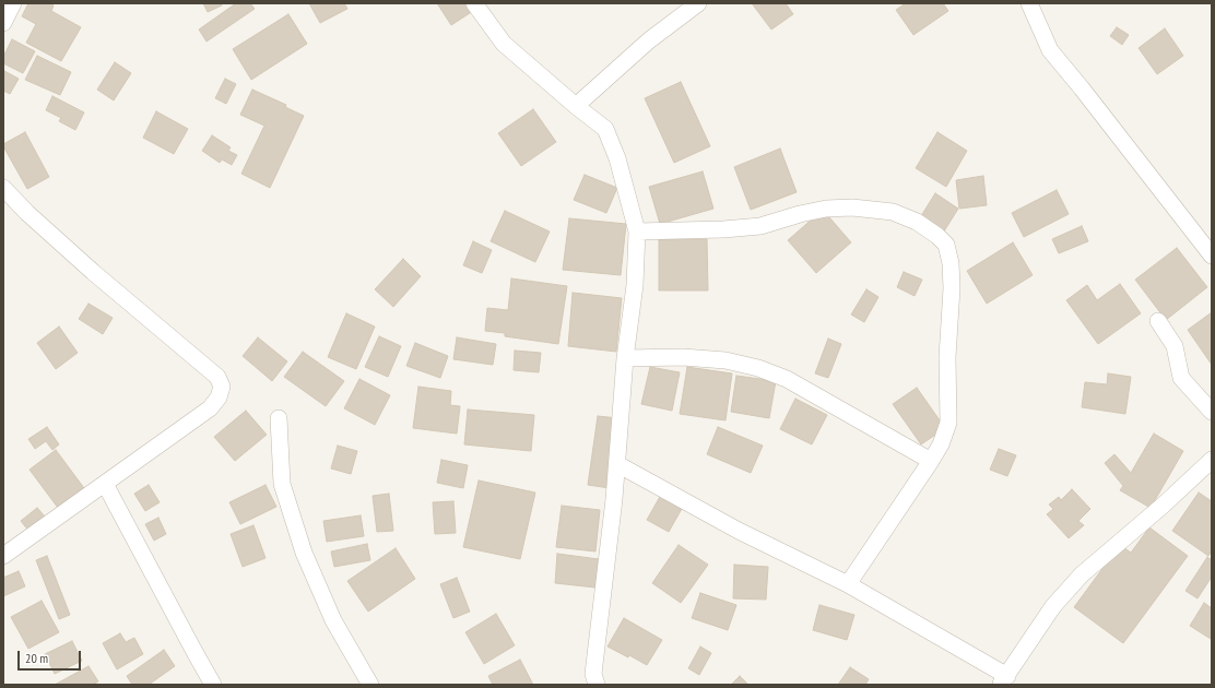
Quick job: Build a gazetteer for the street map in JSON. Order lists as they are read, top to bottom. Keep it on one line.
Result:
{"scale_bar":"20 m"}
